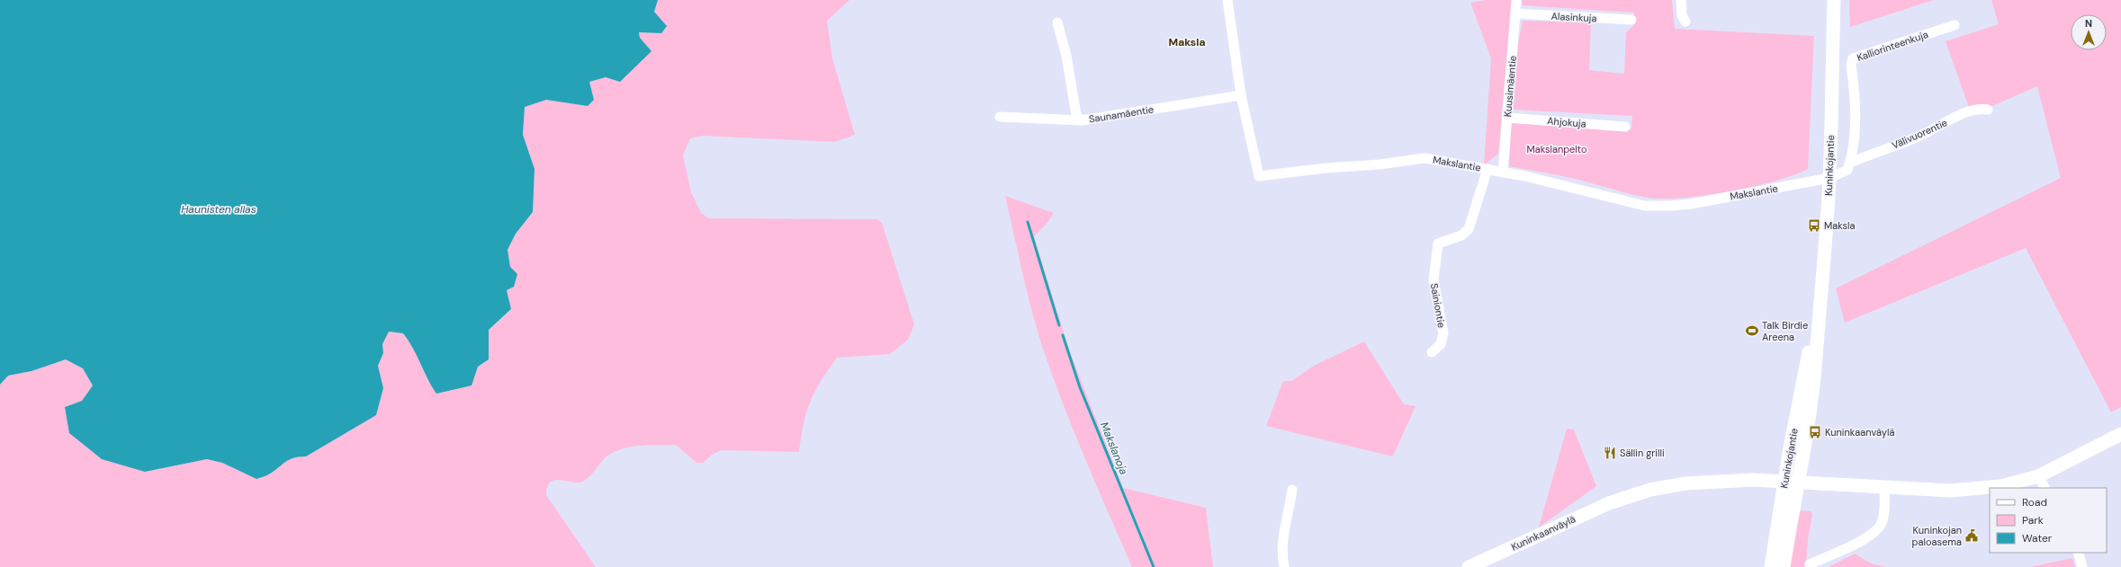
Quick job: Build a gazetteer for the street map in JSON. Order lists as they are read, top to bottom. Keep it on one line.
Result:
{"streets":{"main road":["Kuninkojantie","Kuninkaanväylä"],"street":["Alasinkuja","Kalliorinteenkuja","Kuusimäentie","Saunamäentie","Ahjokuja","Välivuorentie","Makslantie","Sainiontie"]},"crossings":[["Alasinkuja","Kuusimäentie"],["Kalliorinteenkuja","Välivuorentie"],["Kuusimäentie","Ahjokuja"],["Kuusimäentie","Makslantie"],["Saunamäentie","Makslantie"],["Makslantie","Kuninkojantie"],["Makslantie","Sainiontie"],["Kuninkojantie","Kuninkaanväylä"]],"districts":["Maksla"],"water":["Haunisten allas","Makslanoja"],"parks":["Makslanpelto"],"places":{"bus stop":["Maksla","Kuninkaanväylä"],"sports":["Talk Birdie Areena"],"restaurant":["Sällin grilli"],"public building":["Kuninkojan paloasema"]},"legend":["Road","Park","Water"],"north":"top"}
